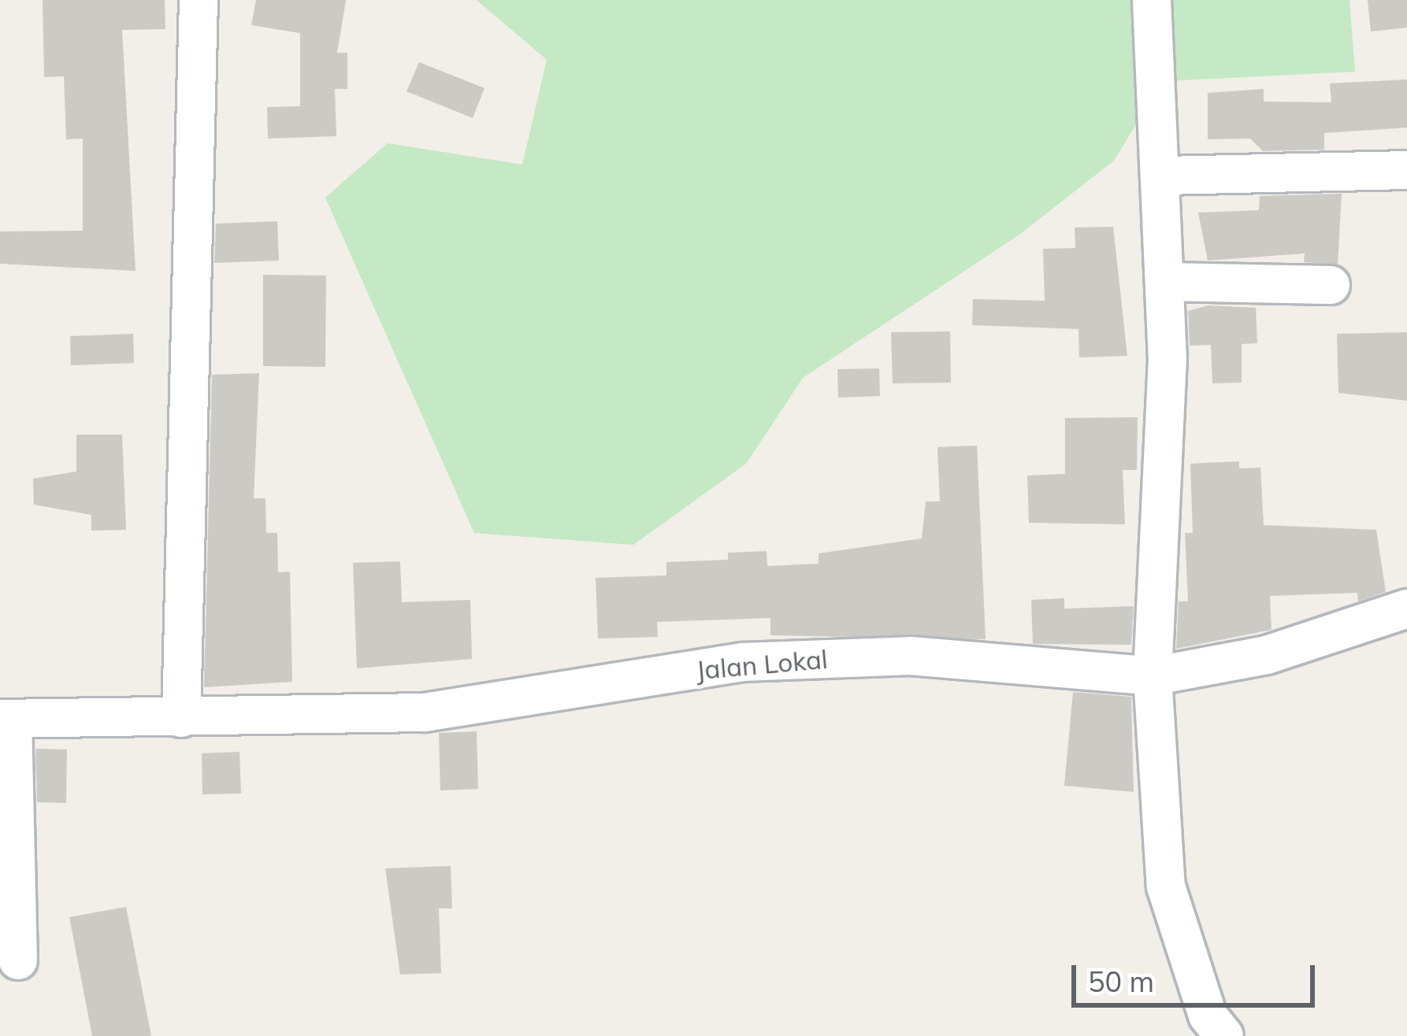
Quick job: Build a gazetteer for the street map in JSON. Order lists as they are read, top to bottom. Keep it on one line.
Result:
{"streets":{"street":["Jalan Lokal"]},"scale_bar":"50 m"}
